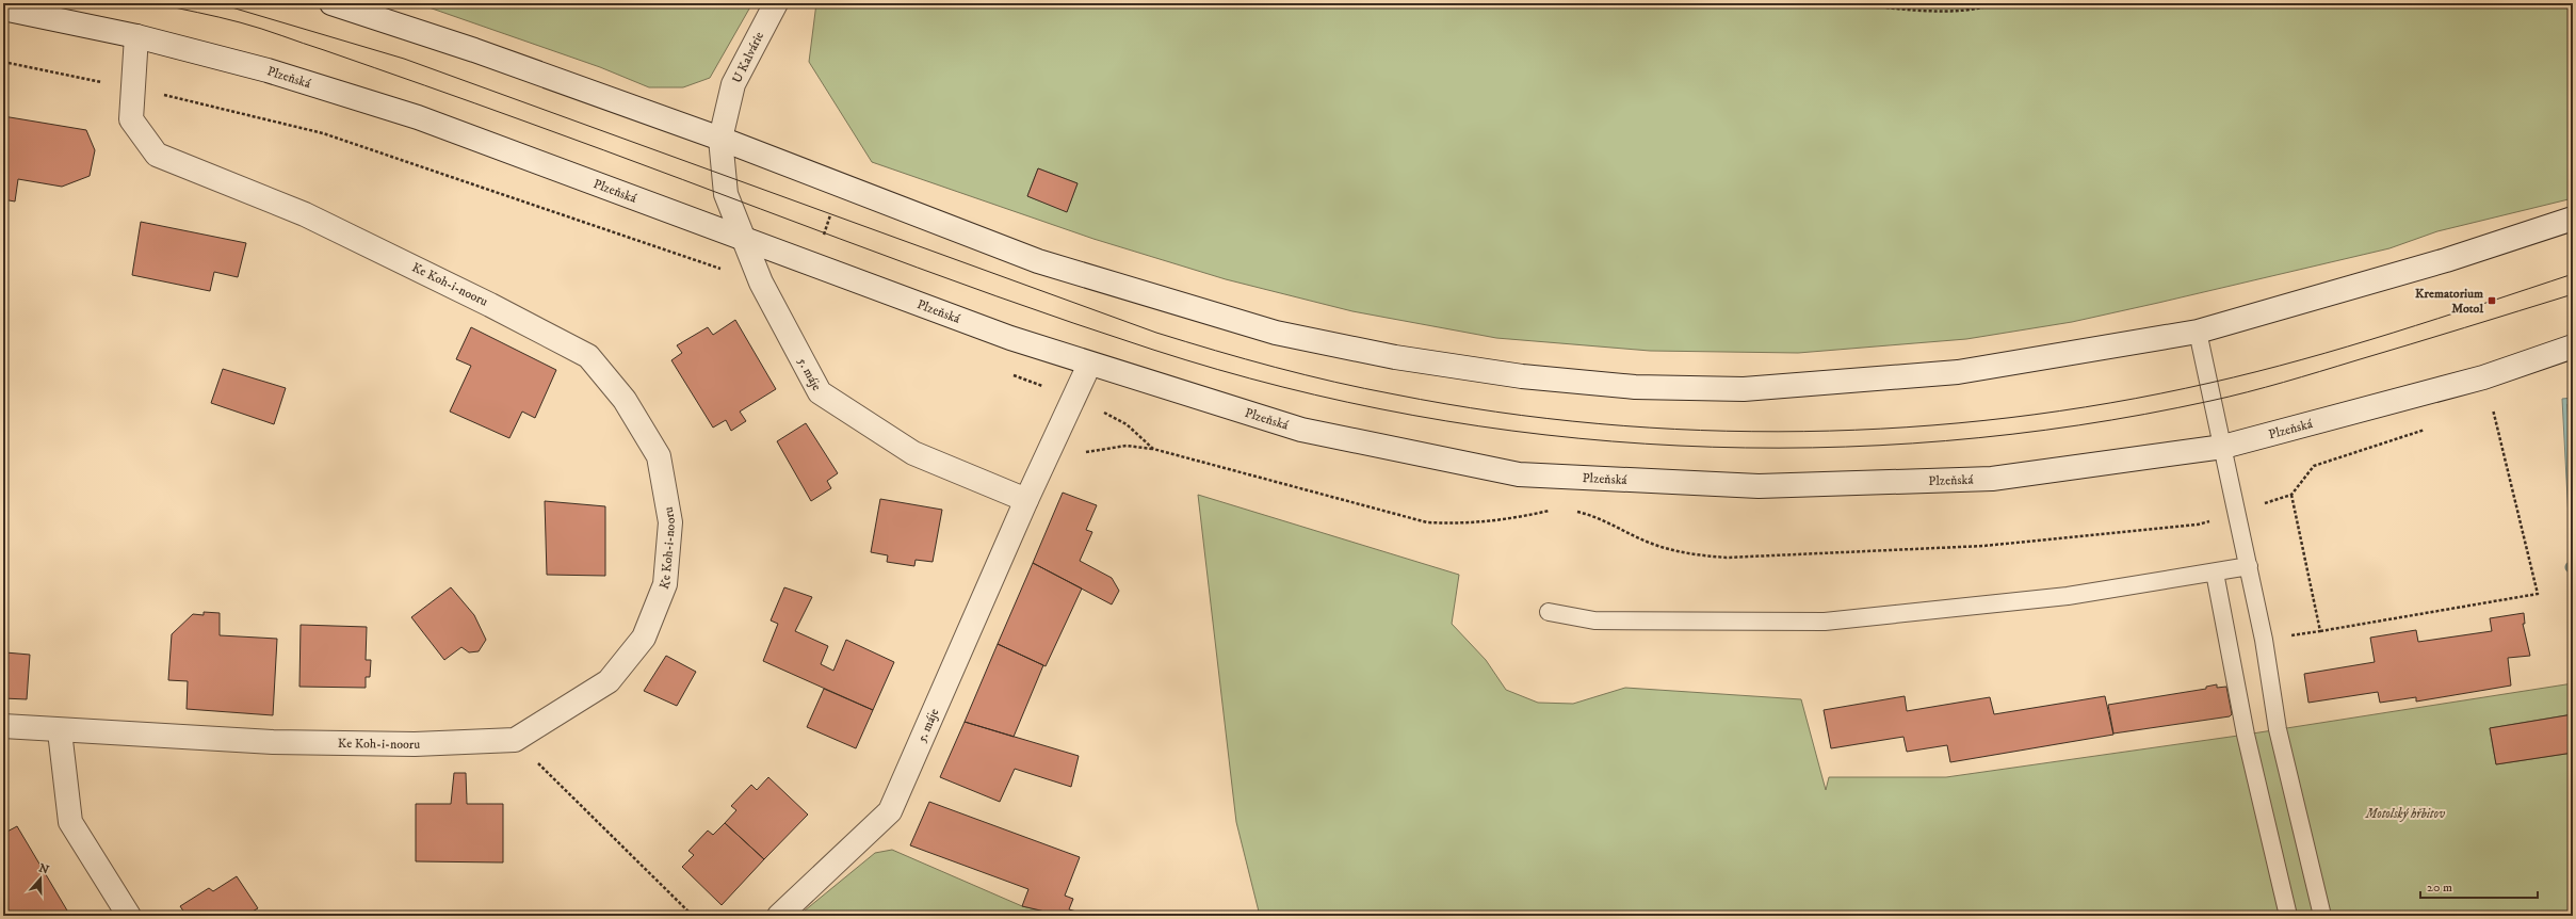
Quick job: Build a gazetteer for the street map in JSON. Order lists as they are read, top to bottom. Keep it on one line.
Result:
{"streets":{"main road":["U Kalvárie","Plzeňská","Ke Koh-i-nooru","5. máje"]},"crossings":[["U Kalvárie","5. máje"],["Plzeňská","Ke Koh-i-nooru"],["Plzeňská","5. máje"]],"parks":["Motolský hřbitov"],"places":{"transit":["Krematorium Motol"]},"scale_bar":"20 m","north":"top"}
